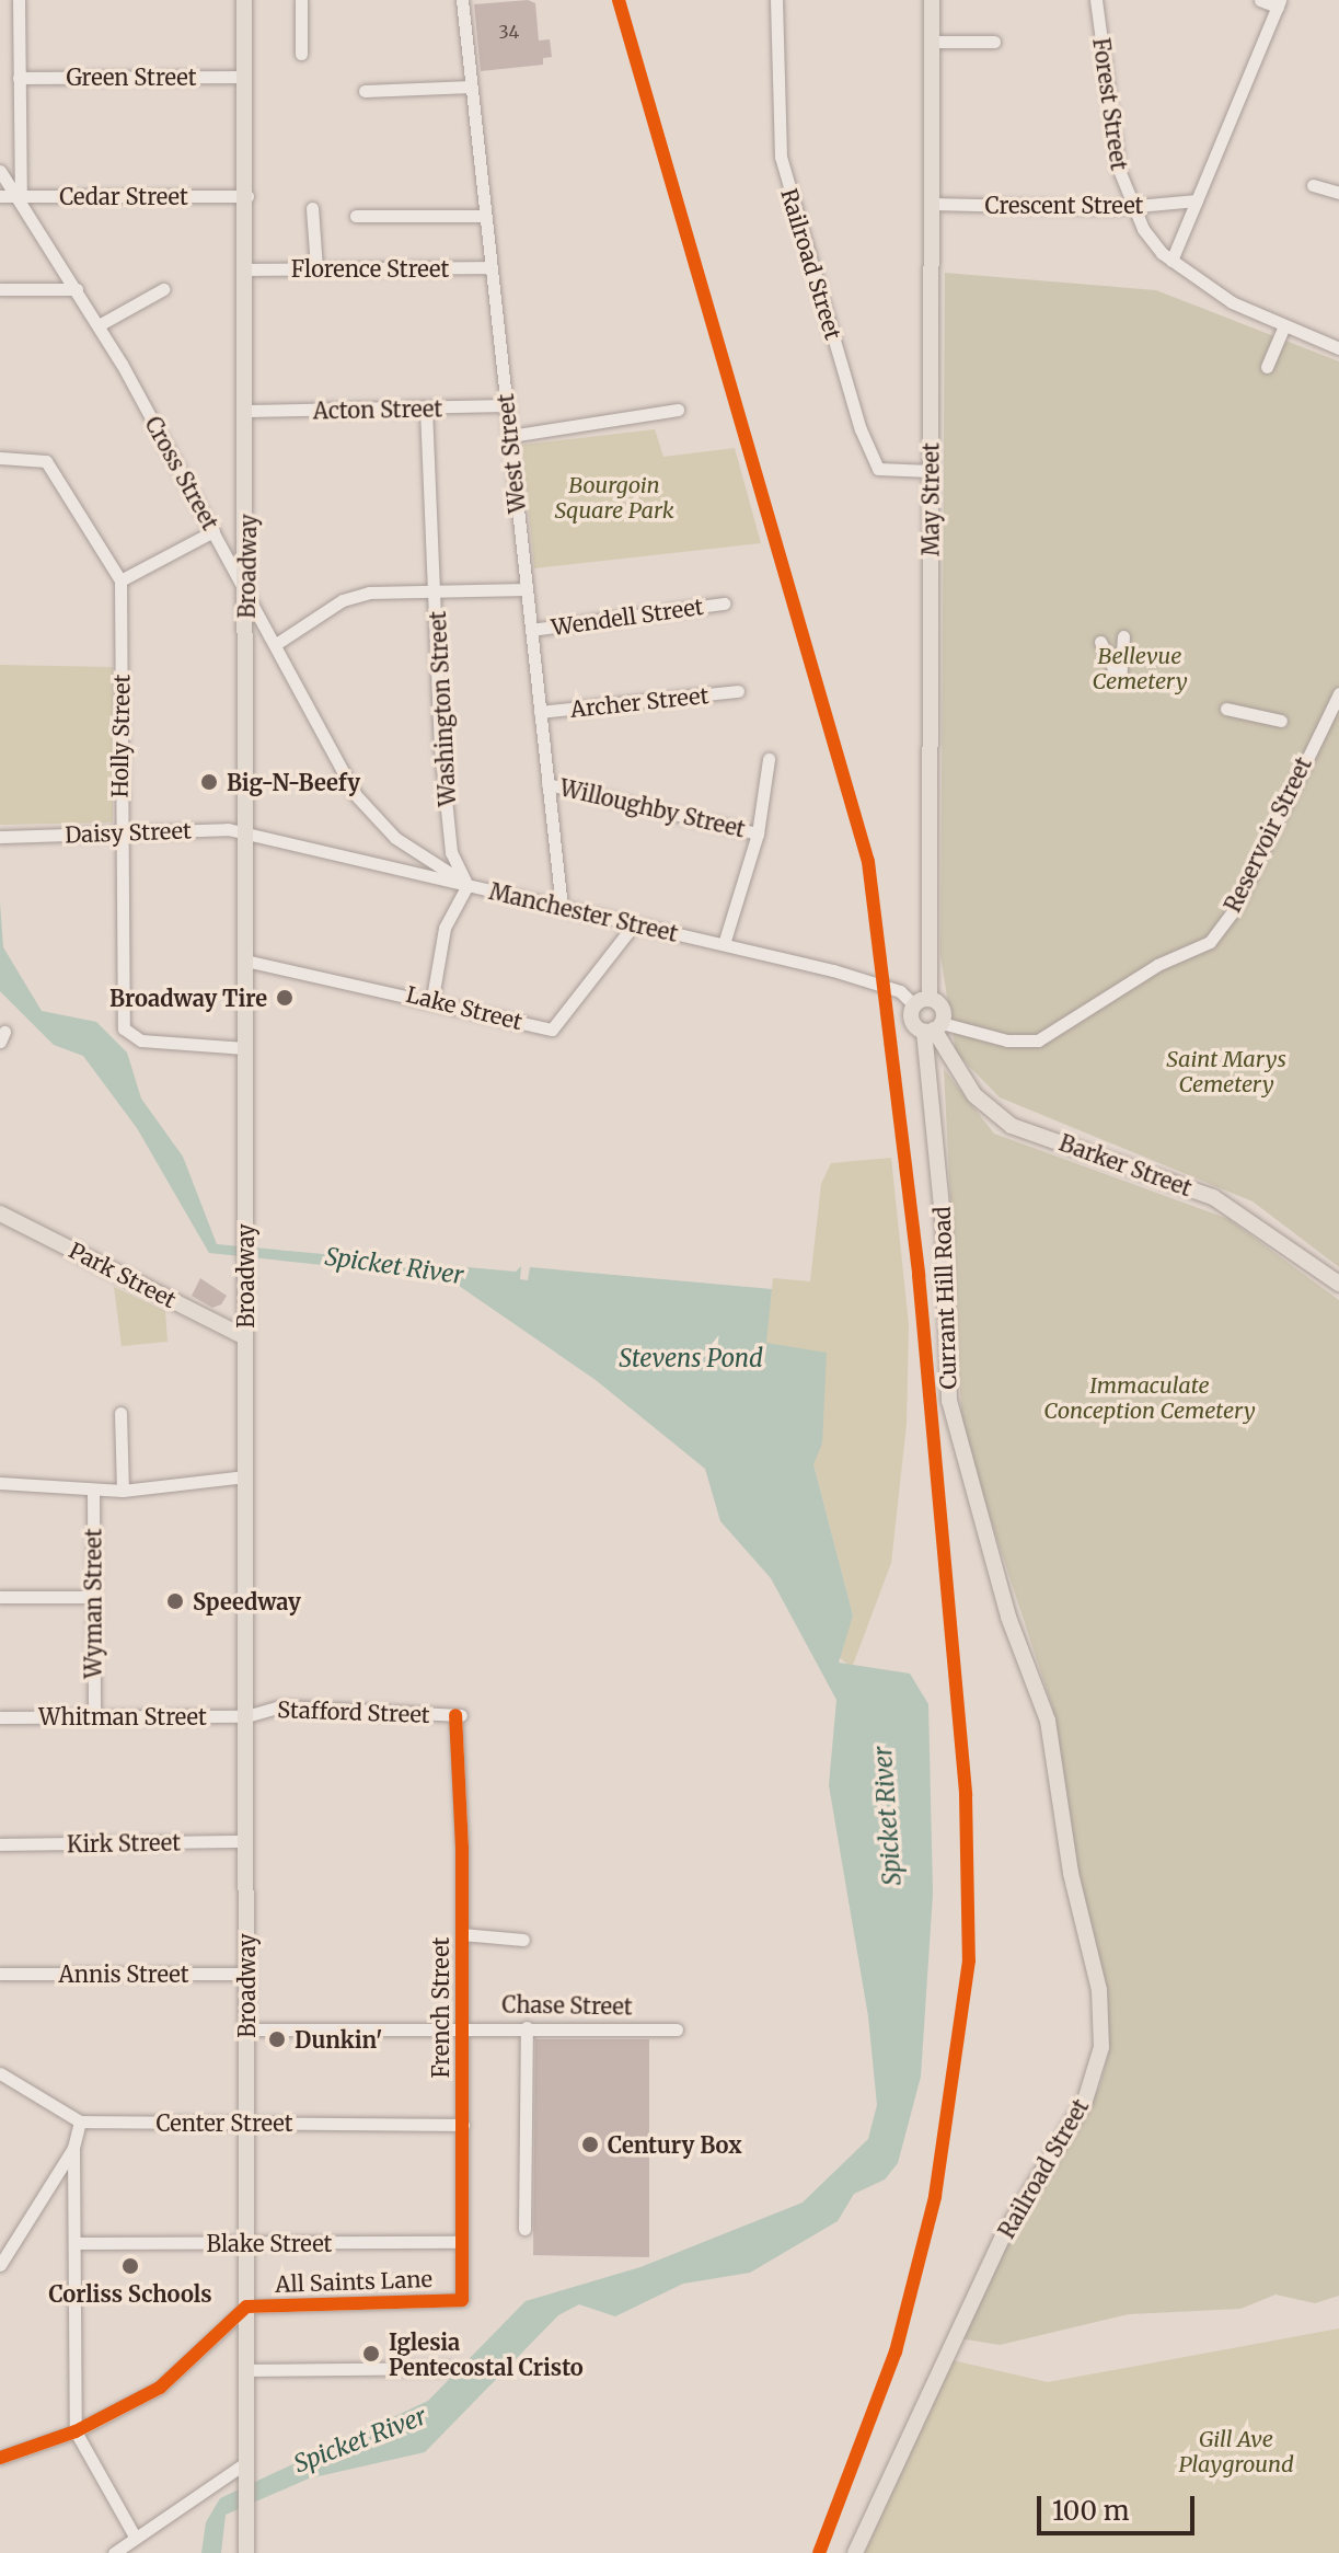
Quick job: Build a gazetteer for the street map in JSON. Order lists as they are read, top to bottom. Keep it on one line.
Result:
{"streets":{"main road":["Railroad Street","May Street","Broadway","Barker Street","Park Street","Currant Hill Road"],"street":["Green Street","Forest Street","Cedar Street","Crescent Street","Florence Street","Acton Street","West Street","Cross Street","Wendell Street","Archer Street","Washington Street","Holly Street","Willoughby Street","Daisy Street","Reservoir Street","Manchester Street","Lake Street","Wyman Street","Stafford Street","Whitman Street","Kirk Street","Annis Street","Chase Street","French Street","Center Street","Blake Street","All Saints Lane"]},"crossings":[["Green Street","Broadway"],["Forest Street","Crescent Street"],["Cedar Street","Cross Street"],["Cedar Street","Broadway"],["Crescent Street","May Street"],["Railroad Street","May Street"],["Railroad Street","Currant Hill Road"],["Florence Street","West Street"],["Florence Street","Broadway"],["Acton Street","West Street"],["Acton Street","Broadway"],["Acton Street","Washington Street"],["West Street","Wendell Street"],["West Street","Archer Street"],["West Street","Willoughby Street"],["West Street","Manchester Street"],["Cross Street","Broadway"],["Cross Street","Washington Street"],["Cross Street","Manchester Street"],["May Street","Manchester Street"],["Broadway","Holly Street"],["Broadway","Daisy Street"],["Broadway","Manchester Street"],["Broadway","Lake Street"],["Broadway","Park Street"],["Broadway","Stafford Street"],["Broadway","Whitman Street"],["Broadway","Kirk Street"],["Broadway","Annis Street"],["Broadway","Chase Street"],["Broadway","Center Street"],["Broadway","Blake Street"],["Broadway","All Saints Lane"],["Washington Street","Manchester Street"],["Holly Street","Daisy Street"],["Daisy Street","Manchester Street"],["Reservoir Street","Barker Street"],["Reservoir Street","Currant Hill Road"],["Manchester Street","Lake Street"],["Barker Street","Currant Hill Road"],["Wyman Street","Whitman Street"],["Stafford Street","Whitman Street"],["Stafford Street","French Street"],["Chase Street","French Street"],["French Street","Center Street"],["French Street","Blake Street"],["French Street","All Saints Lane"]],"water":["Spicket River","Stevens Pond"],"parks":["Bourgoin Square Park","Bellevue Cemetery","Saint Marys Cemetery","Immaculate Conception Cemetery","Gill Ave Playground"],"places":["Big-N-Beefy","Broadway Tire","Speedway","Dunkin'","Century Box","Corliss Schools","Iglesia Pentecostal Cristo"],"house_numbers":["34"],"scale_bar":"100 m"}
